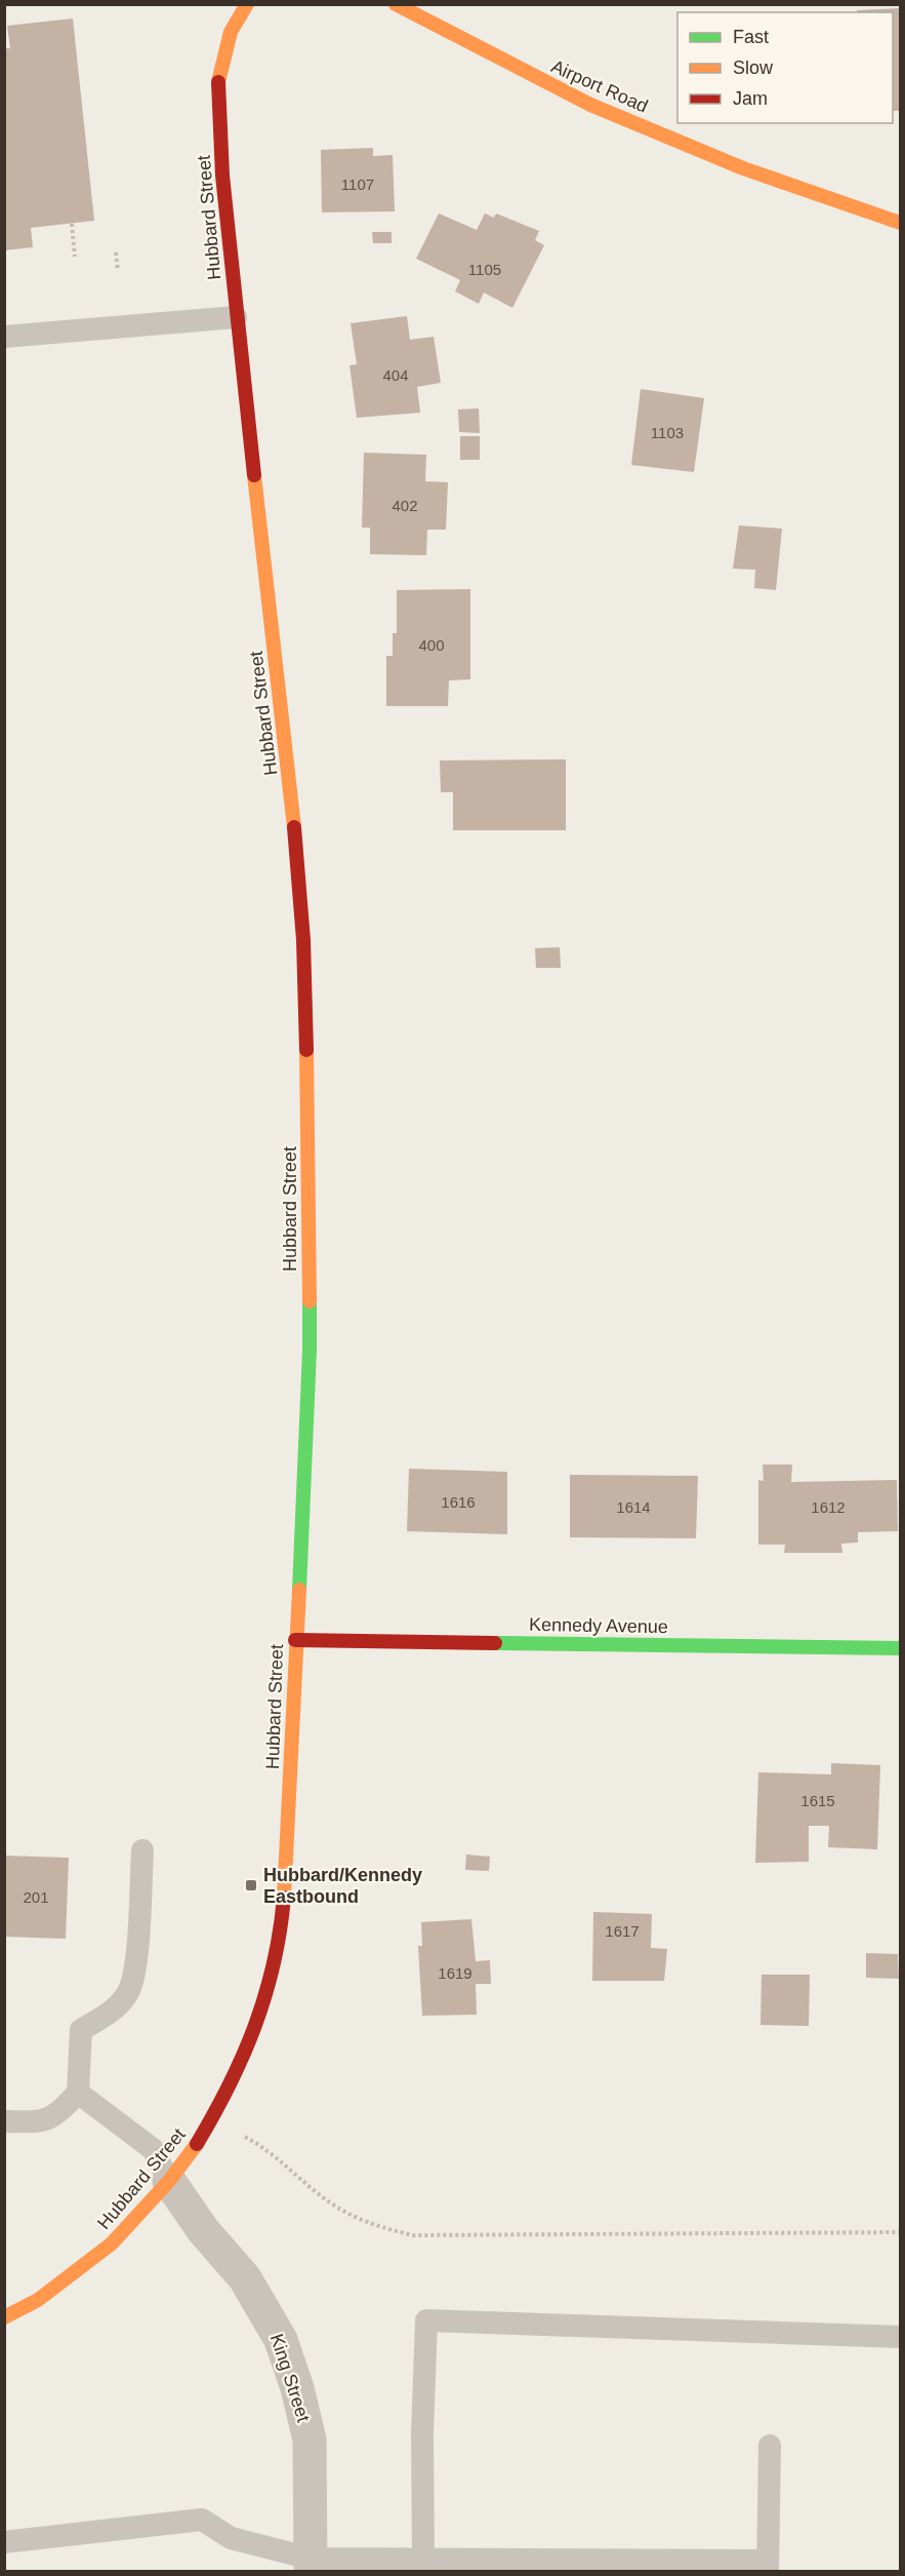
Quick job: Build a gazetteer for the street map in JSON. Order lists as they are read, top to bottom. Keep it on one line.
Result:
{"streets":{"street":["Airport Road","Hubbard Street","Kennedy Avenue","King Street"]},"crossings":[["Hubbard Street","Kennedy Avenue"],["Hubbard Street","King Street"]],"places":{"transit":["Hubbard/Kennedy Eastbound"]},"house_numbers":["1107","1105","404","1103","402","400","1616","1614","1612","1615","201","1617","1619"],"legend":["Fast","Slow","Jam"]}
